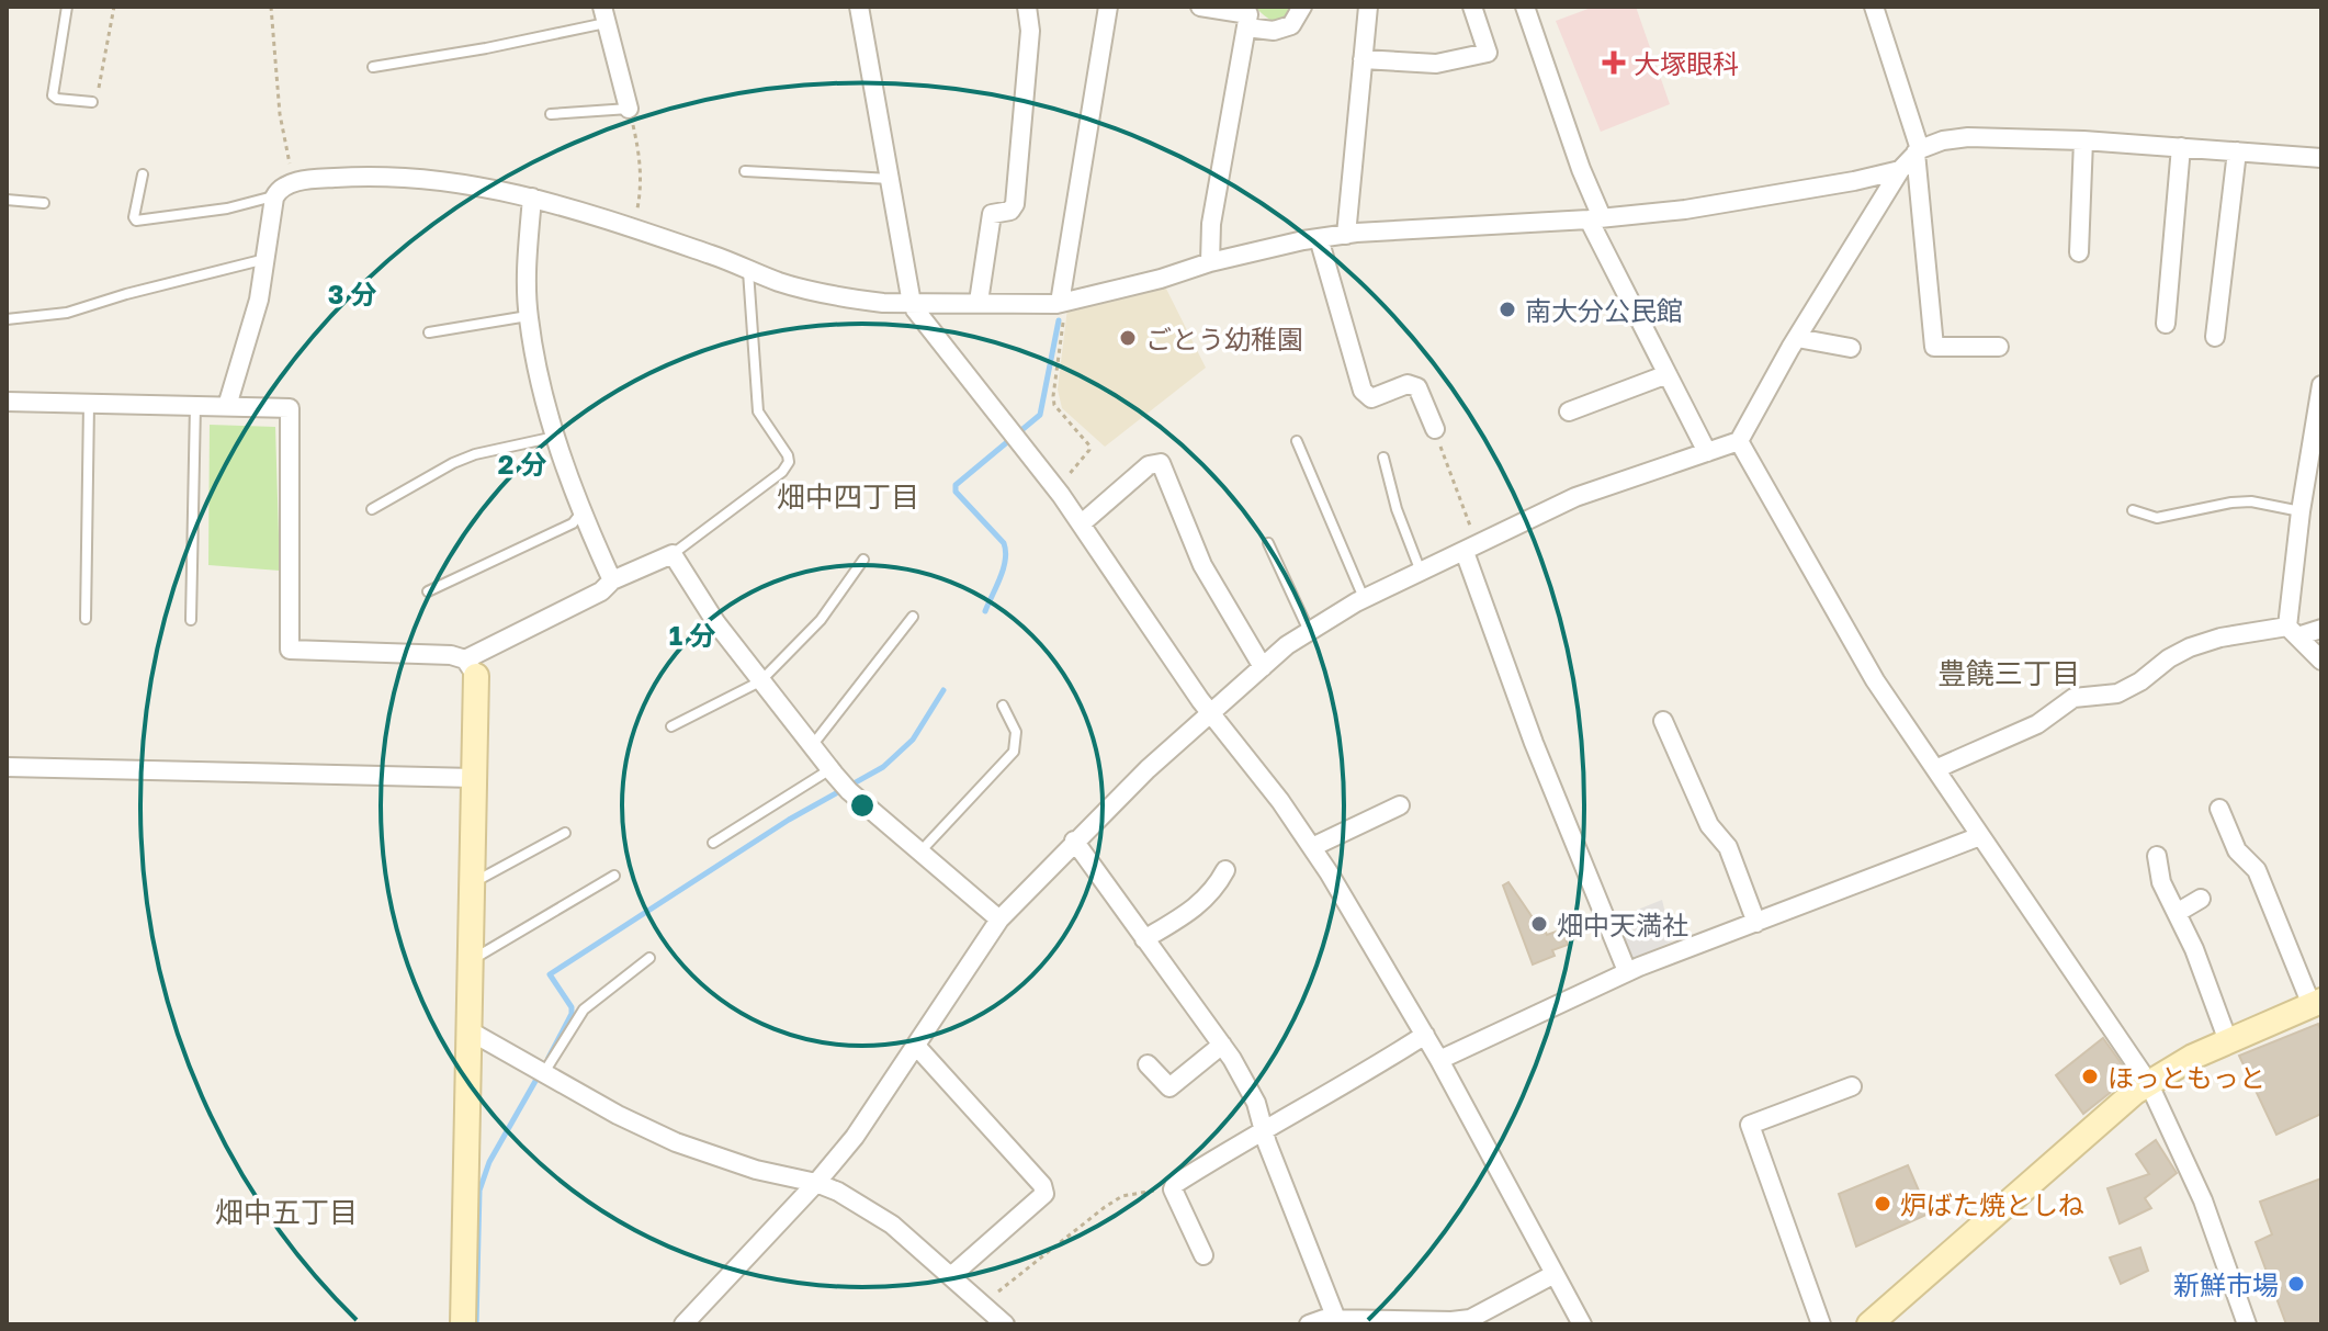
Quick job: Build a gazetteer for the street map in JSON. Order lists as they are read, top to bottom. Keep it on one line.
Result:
{"districts":["畑中四丁目","豊饒三丁目","畑中五丁目"],"places":{"health":["大塚眼科"],"other":["南大分公民館","ごとう幼稚園","畑中天満社","ほっともっと","炉ばた焼としね","新鮮市場"]},"rings":["3 分","2 分","1 分"]}
